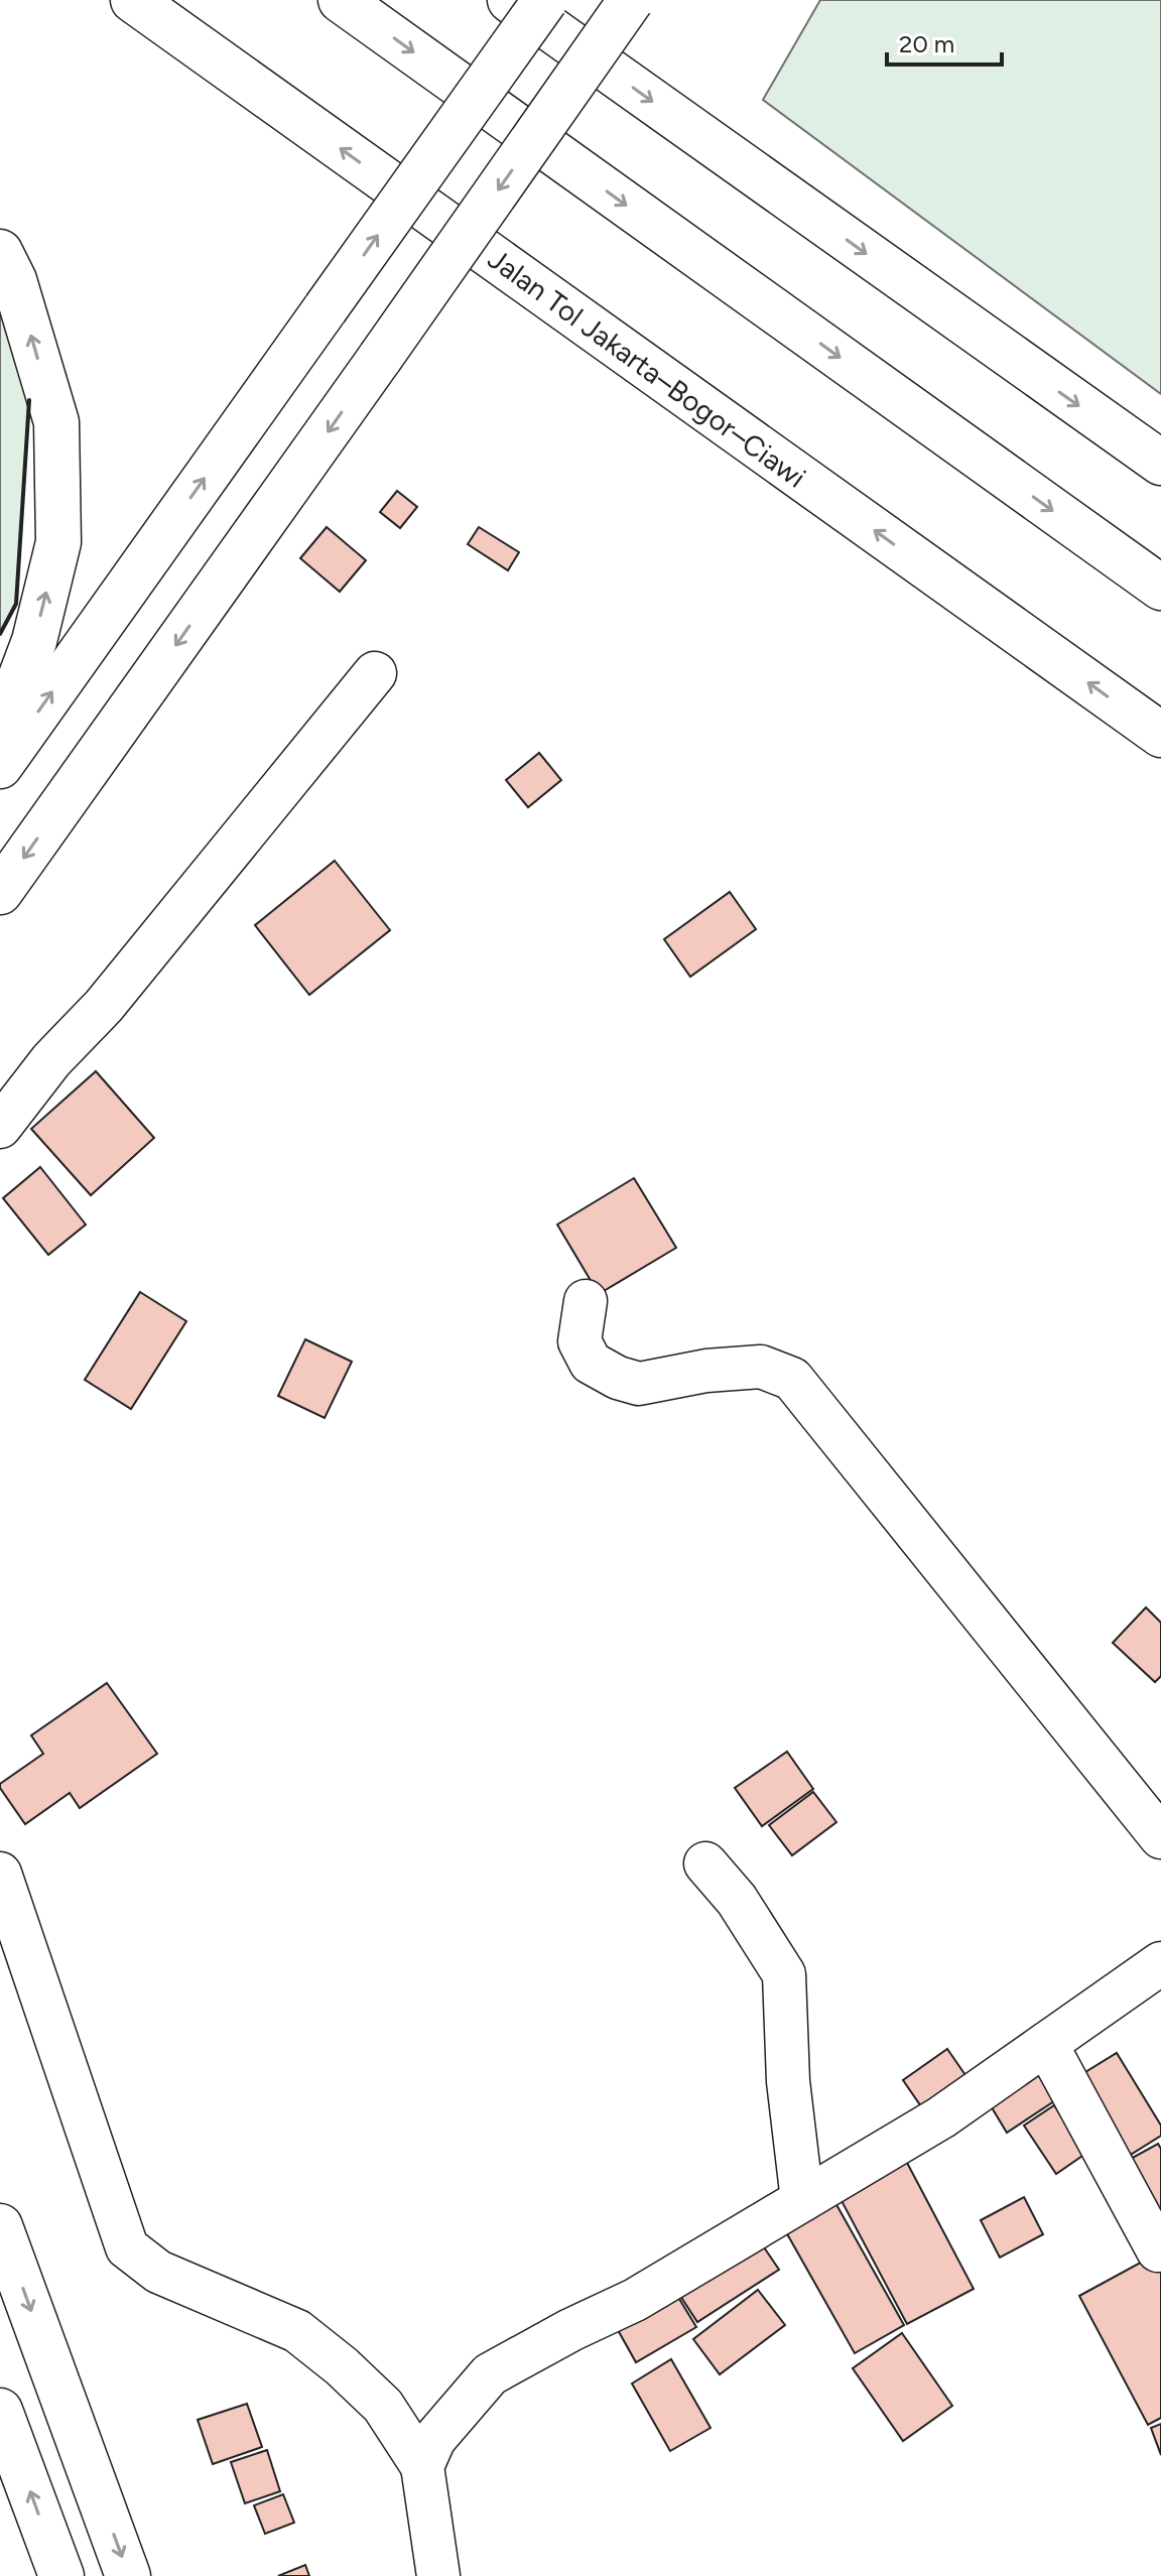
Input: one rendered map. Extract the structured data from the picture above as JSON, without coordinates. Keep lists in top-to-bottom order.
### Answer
{
  "streets": {
    "highway": ["Jalan Tol Jakarta–Bogor–Ciawi"]
  },
  "scale_bar": "20 m"
}
